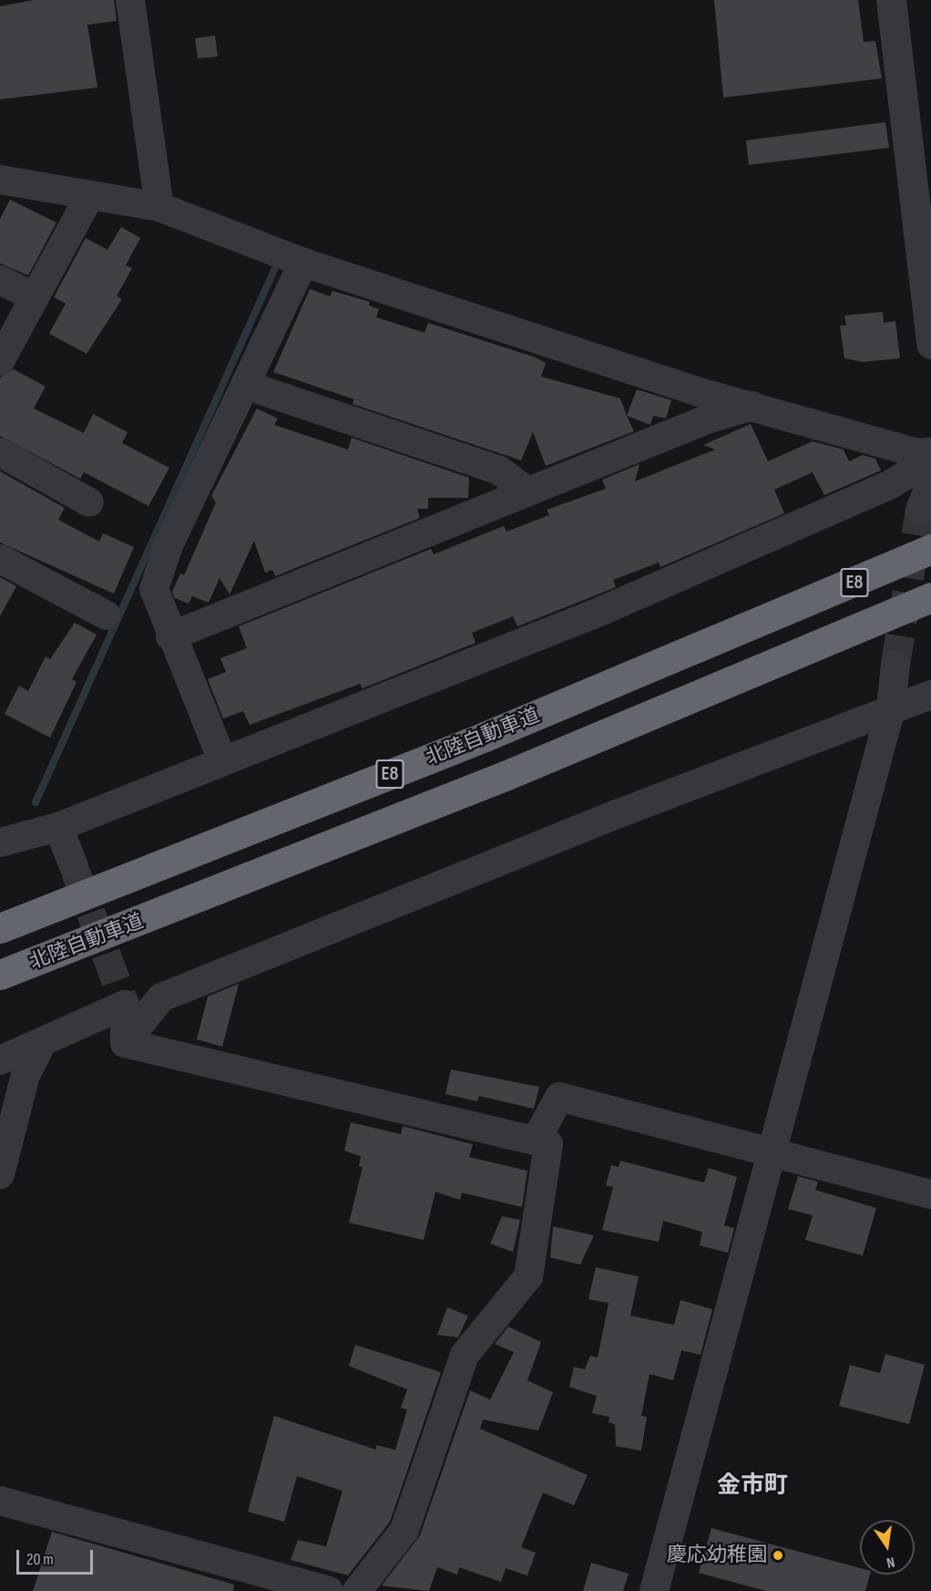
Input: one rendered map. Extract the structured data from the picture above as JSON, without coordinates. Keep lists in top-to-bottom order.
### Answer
{
  "streets": {
    "highway": ["E8", "北陸自動車道"]
  },
  "districts": ["金市町"],
  "places": ["慶応幼稚園"],
  "scale_bar": "20 m",
  "north": "bottom"
}
